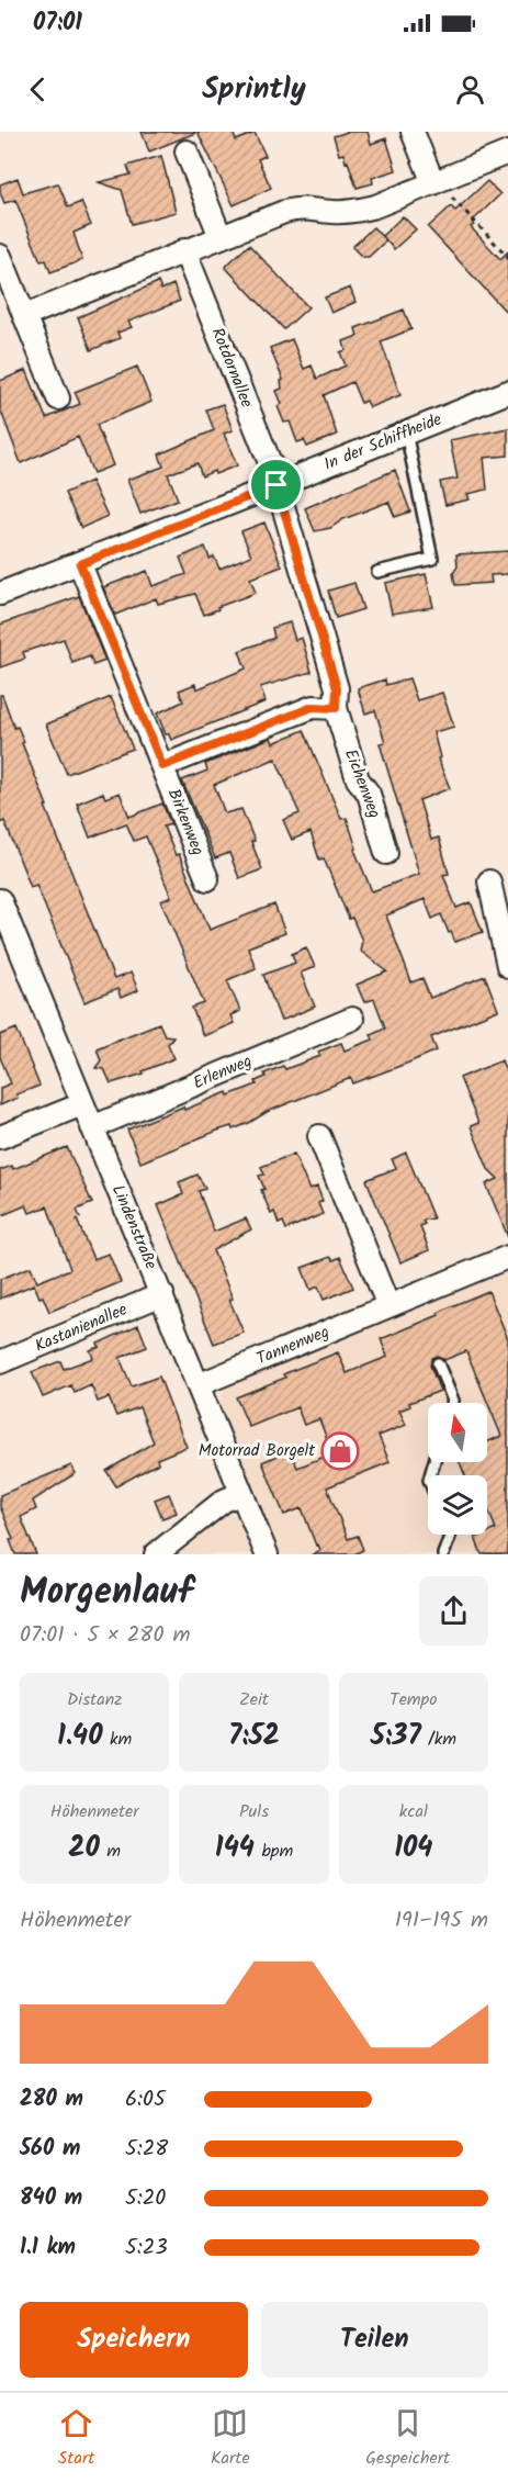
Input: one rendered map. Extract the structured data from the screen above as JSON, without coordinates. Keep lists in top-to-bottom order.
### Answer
{
  "streets": {
    "street": [
      "Rotdornallee",
      "In der Schiffheide",
      "Eichenweg",
      "Birkenweg",
      "Erlenweg",
      "Lindenstraße",
      "Kastanienallee",
      "Tannenweg"
    ]
  },
  "crossings": [
    ["Rotdornallee", "In der Schiffheide"],
    ["Rotdornallee", "Eichenweg"],
    ["In der Schiffheide", "Eichenweg"],
    ["In der Schiffheide", "Birkenweg"],
    ["Erlenweg", "Lindenstraße"],
    ["Lindenstraße", "Kastanienallee"],
    ["Lindenstraße", "Tannenweg"]
  ],
  "places": {
    "shop": ["Motorrad Borgelt"]
  },
  "north": "top",
  "page": {
    "status": "07:01",
    "header": "Sprintly",
    "heading": ["Morgenlauf", "07:01 · 5 × 280 m"],
    "stats": [
      ["Distanz", "1.40 km"],
      ["Zeit", "7:52"],
      ["Tempo", "5:37 /km"],
      ["Höhenmeter", "20 m"],
      ["Puls", "144 bpm"],
      ["kcal", "104"]
    ],
    "chart": ["Höhenmeter", "191–195 m"],
    "list": [
      {
        "name": "280 m",
        "note": "6:05"
      },
      {
        "name": "560 m",
        "note": "5:28"
      },
      {
        "name": "840 m",
        "note": "5:20"
      },
      {
        "name": "1.1 km",
        "note": "5:23"
      }
    ],
    "buttons": ["Speichern", "Teilen"],
    "tabs": ["Start", "Karte", "Gespeichert"]
  }
}
